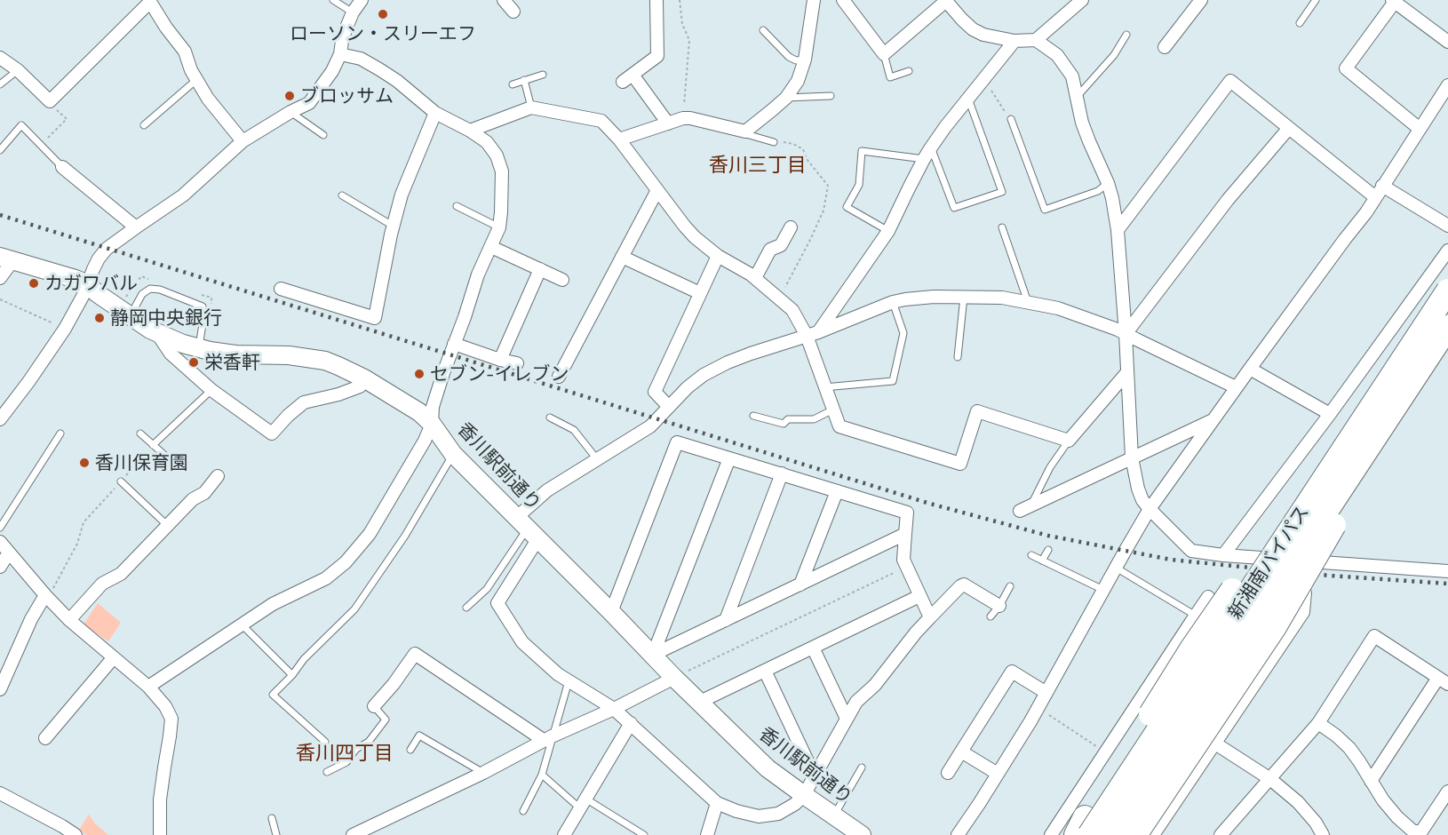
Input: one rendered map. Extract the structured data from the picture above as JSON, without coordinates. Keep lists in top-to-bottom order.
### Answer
{
  "streets": {
    "highway": ["新湘南バイパス"],
    "street": ["香川駅前通り"]
  },
  "districts": ["香川三丁目", "香川四丁目"],
  "places": [
    "ローソン・スリーエフ",
    "ブロッサム",
    "カガワバル",
    "静岡中央銀行",
    "栄香軒",
    "セブン-イレブン",
    "香川保育園"
  ]
}
